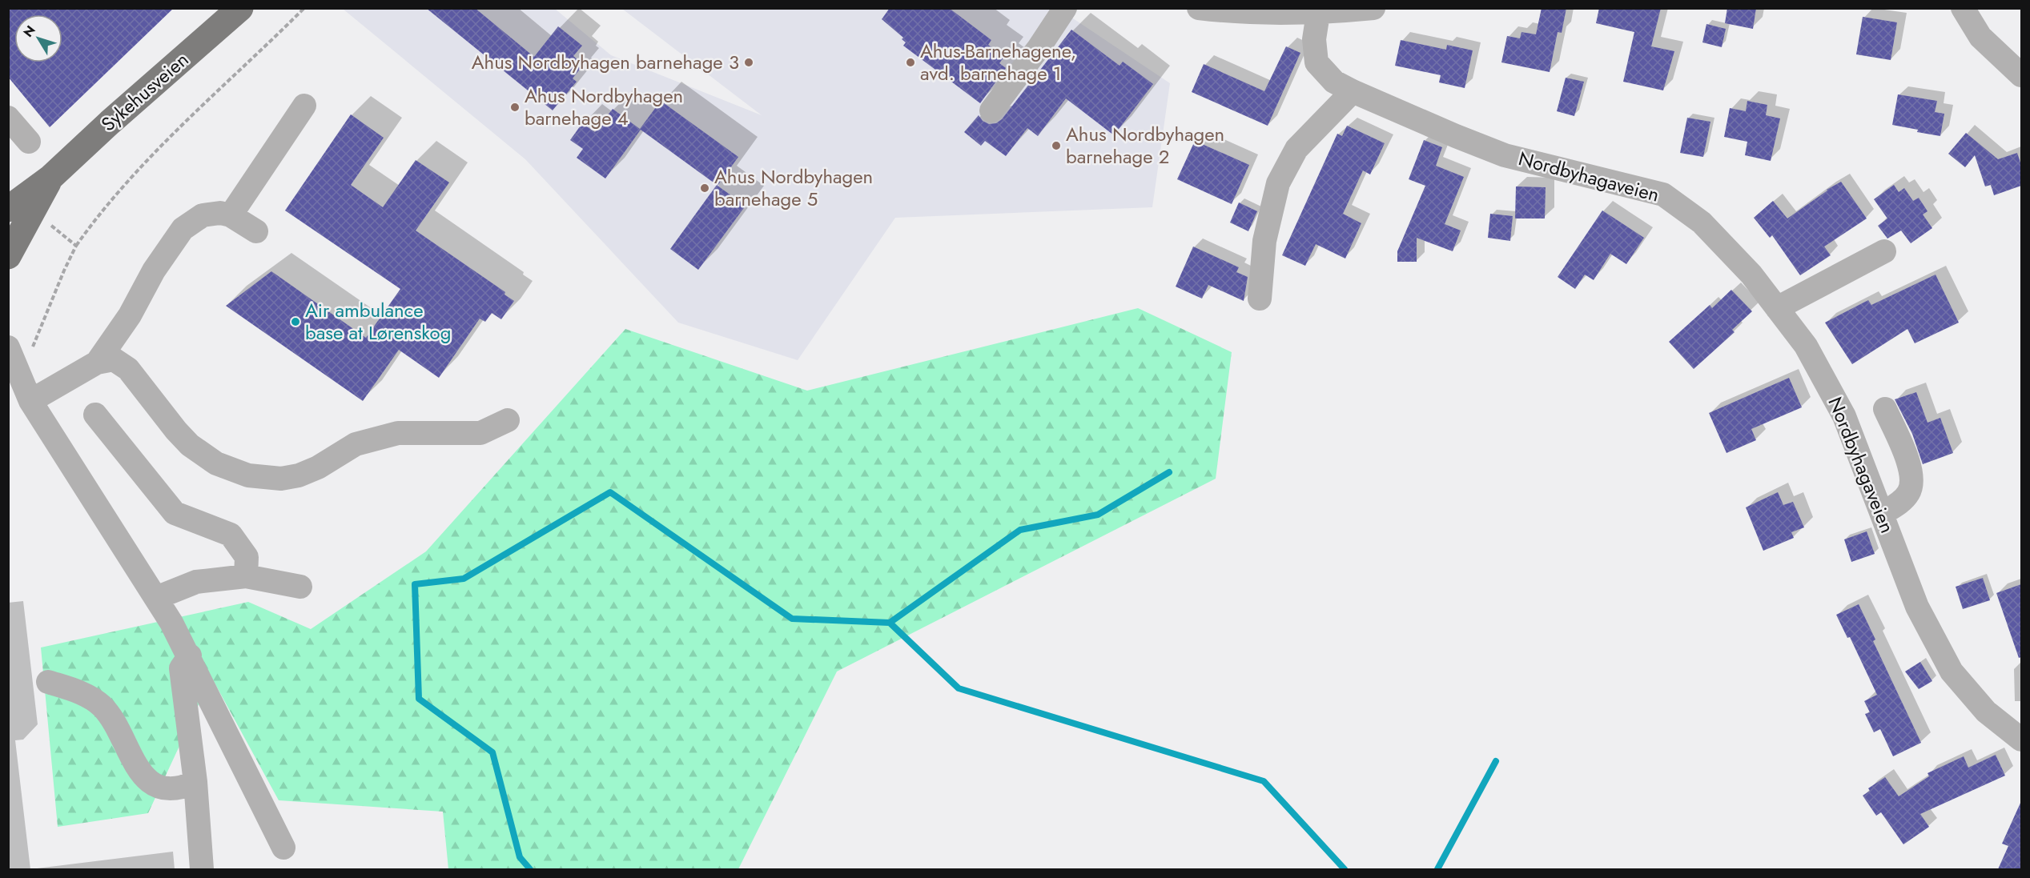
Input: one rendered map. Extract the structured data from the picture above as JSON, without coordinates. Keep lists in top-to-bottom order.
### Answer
{
  "streets": {
    "main road": ["Sykehusveien"],
    "street": ["Nordbyhagaveien"]
  },
  "places": [
    "Ahus Nordbyhagen barnehage 3",
    "Ahus-Barnehagene, avd. barnehage 1",
    "Ahus Nordbyhagen barnehage 4",
    "Ahus Nordbyhagen barnehage 2",
    "Ahus Nordbyhagen barnehage 5",
    "Air ambulance base at Lørenskog"
  ],
  "north": "top left"
}
